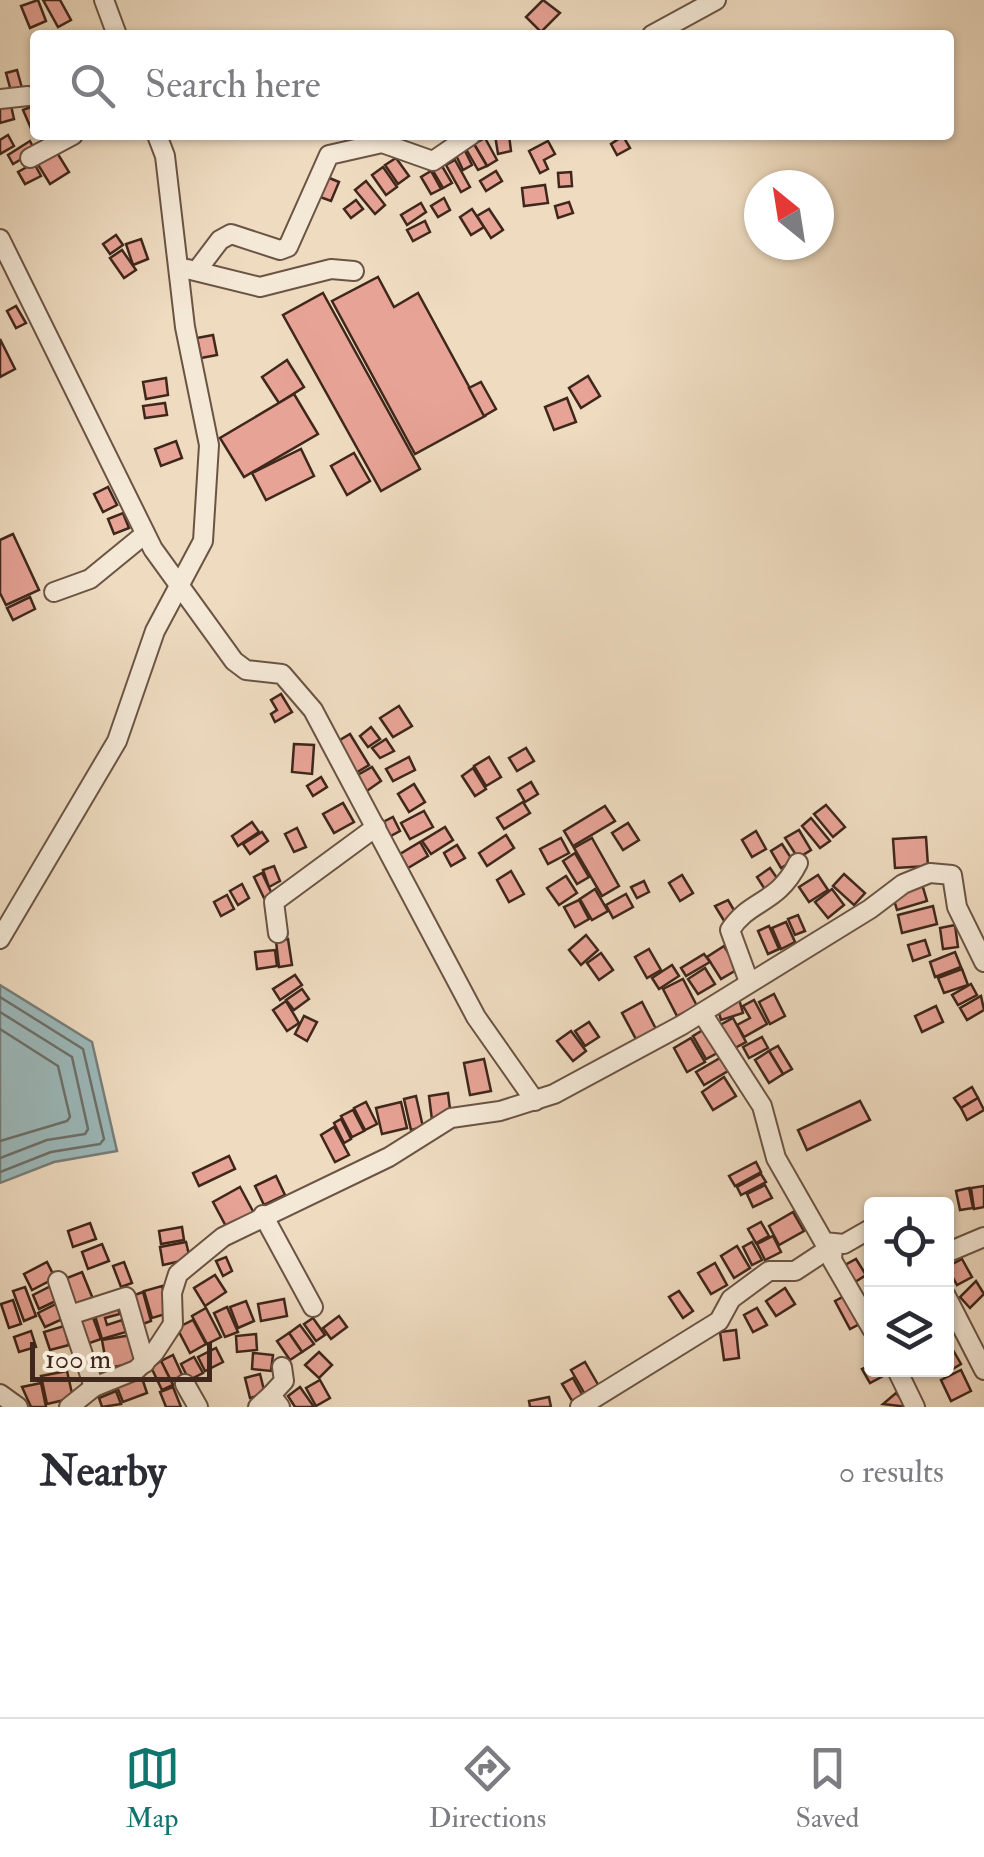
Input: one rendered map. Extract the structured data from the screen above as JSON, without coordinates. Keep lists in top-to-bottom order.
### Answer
{
  "scale_bar": "100 m",
  "north": "top left",
  "page": {
    "search": "Search here",
    "scale": "100 m",
    "heading": ["Nearby", "0 results"],
    "nav": ["Map", "Directions", "Saved"]
  }
}
